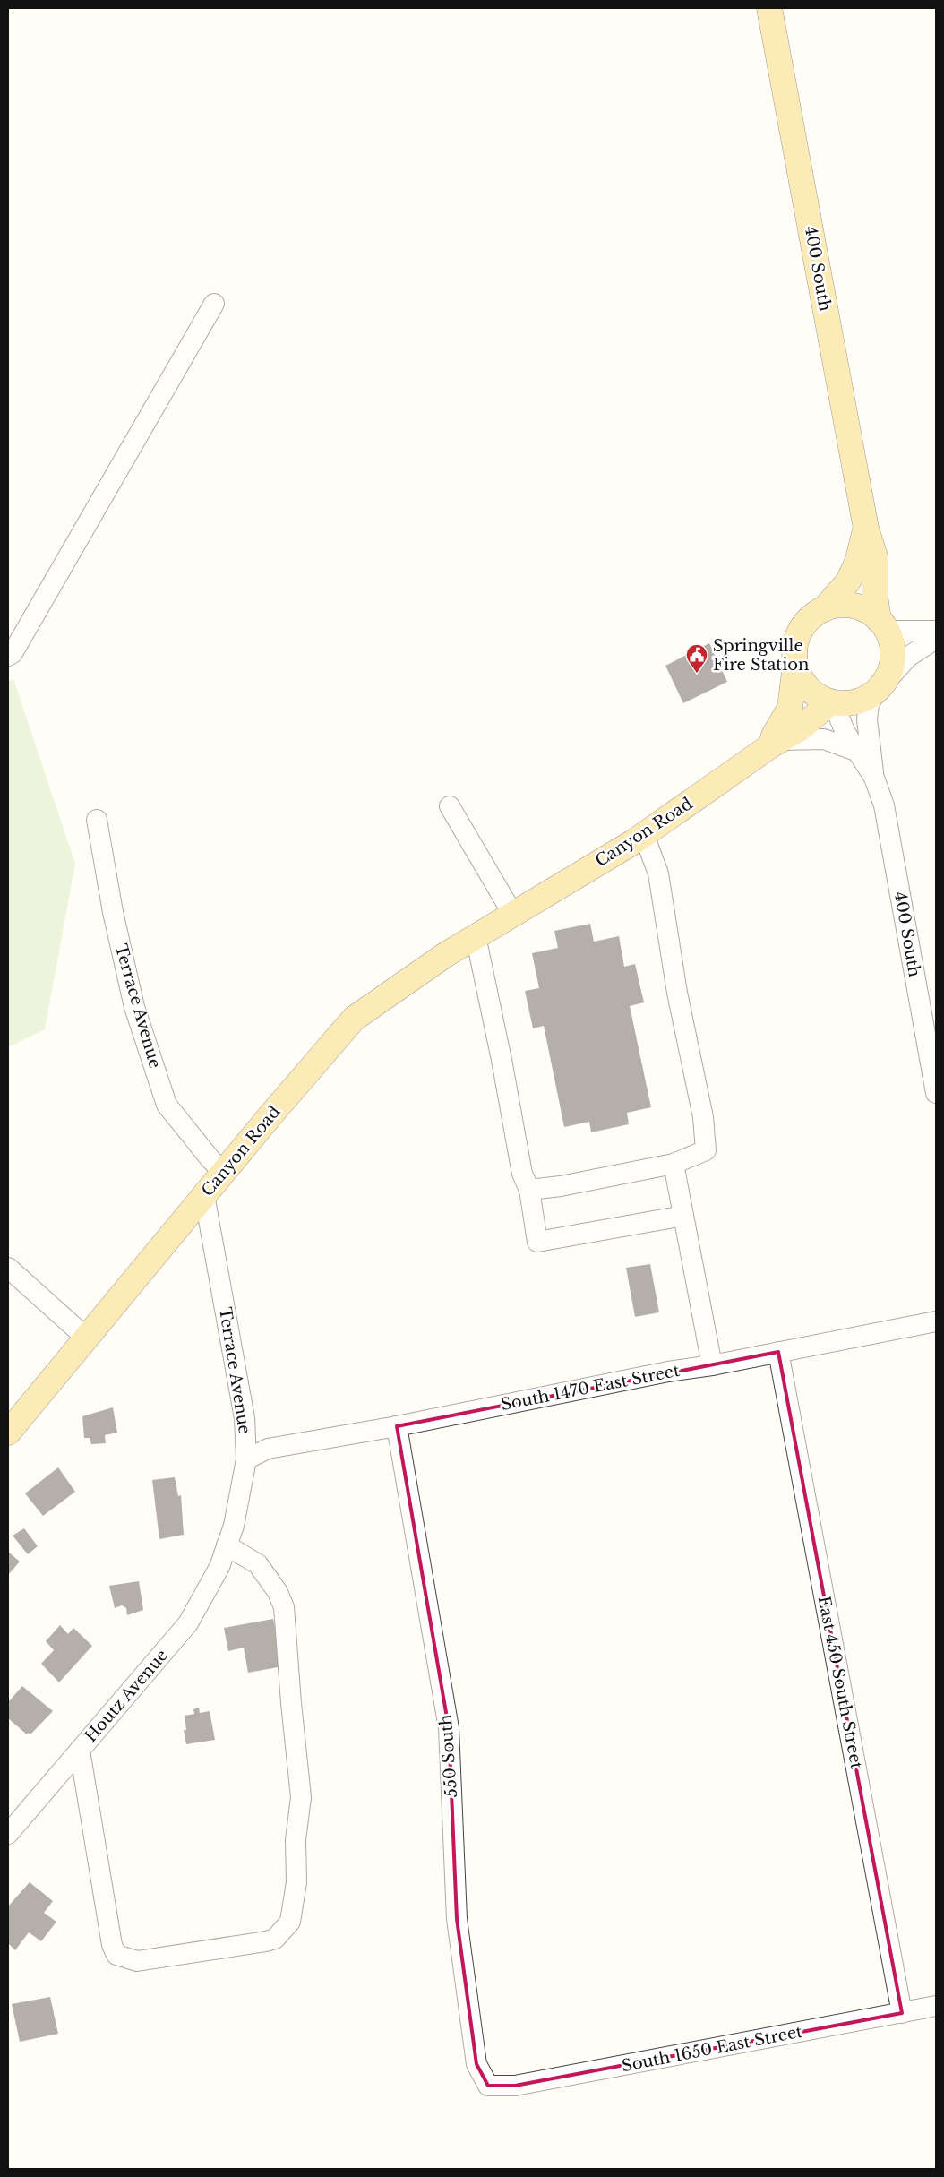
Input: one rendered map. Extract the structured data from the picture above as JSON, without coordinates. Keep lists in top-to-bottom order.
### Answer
{
  "streets": {
    "main road": ["400 South", "Canyon Road"],
    "street": [
      "Terrace Avenue",
      "South 1470 East Street",
      "East 450 South Street",
      "Houtz Avenue",
      "550 South",
      "South 1650 East Street"
    ]
  },
  "crossings": [
    ["400 South", "Canyon Road"],
    ["Canyon Road", "Terrace Avenue"],
    ["Terrace Avenue", "South 1470 East Street"],
    ["Terrace Avenue", "Houtz Avenue"],
    ["South 1470 East Street", "East 450 South Street"],
    ["South 1470 East Street", "550 South"],
    ["East 450 South Street", "South 1650 East Street"],
    ["550 South", "South 1650 East Street"]
  ],
  "places": {
    "public building": ["Springville Fire Station"]
  }
}
